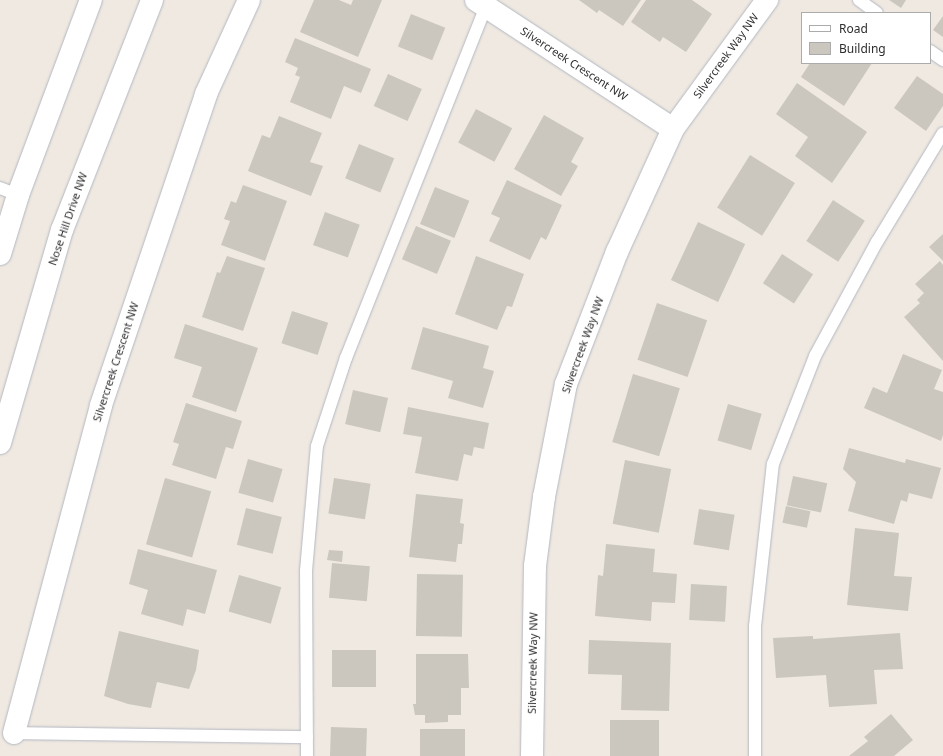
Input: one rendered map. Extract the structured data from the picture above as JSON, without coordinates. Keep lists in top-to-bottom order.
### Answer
{
  "streets": {
    "street": ["Silvercreek Way NW", "Silvercreek Crescent NW", "Nose Hill Drive NW"]
  },
  "crossings": [
    ["Silvercreek Way NW", "Silvercreek Crescent NW"]
  ],
  "legend": ["Road", "Building"]
}
